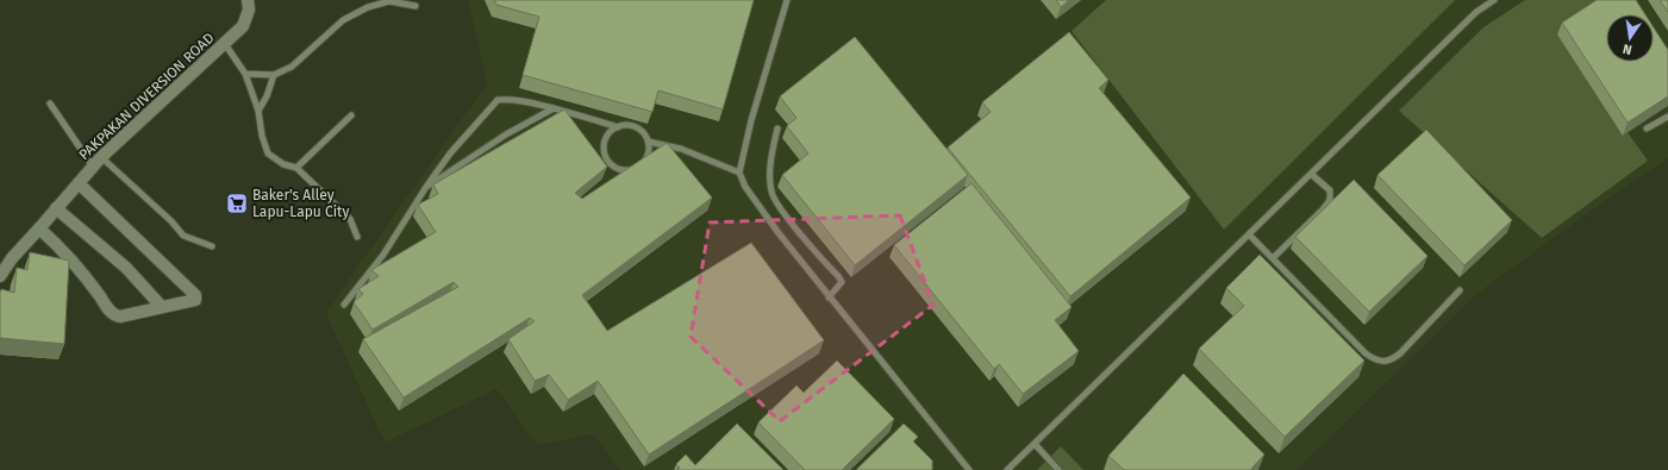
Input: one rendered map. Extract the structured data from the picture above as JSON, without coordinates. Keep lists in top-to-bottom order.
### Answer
{
  "streets": {
    "street": ["PAKPAKAN DIVERSION ROAD"]
  },
  "places": {
    "supermarket": ["Baker's Alley Lapu-Lapu City"]
  },
  "north": "bottom"
}
